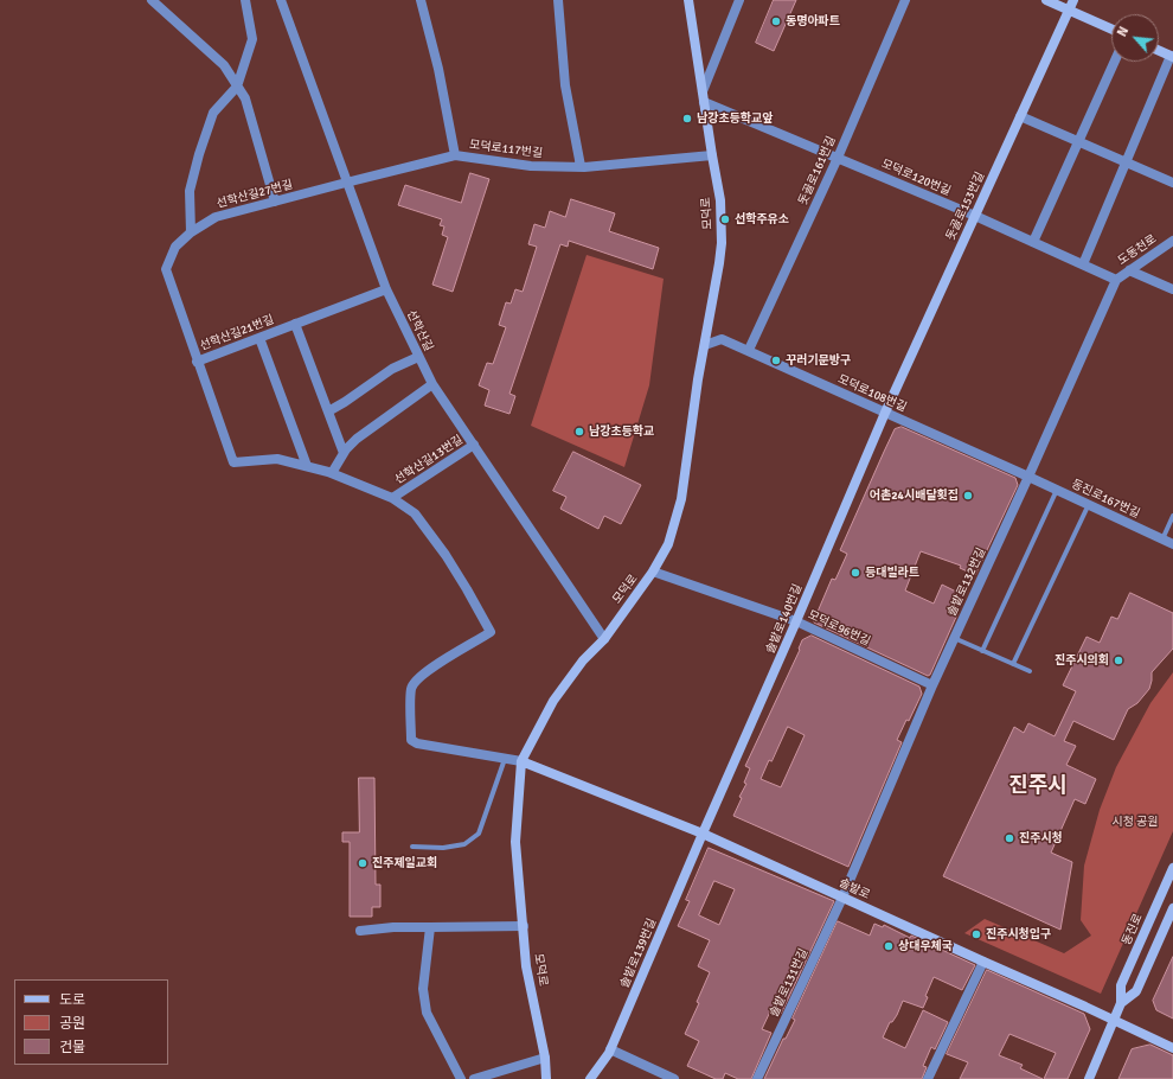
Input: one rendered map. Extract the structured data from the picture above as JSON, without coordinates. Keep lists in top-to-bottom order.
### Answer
{
  "streets": {
    "street": [
      "모덕로117번길",
      "돗골로161번길",
      "모덕로120번길",
      "선학산길27번길",
      "돗골로153번길",
      "모덕로",
      "도동천로",
      "선학산길",
      "선학산길21번길",
      "모덕로108번길",
      "선학산길13번길",
      "동진로167번길",
      "솔밭로132번길",
      "솔밭로140번길",
      "모덕로96번길",
      "솔밭로",
      "동진로",
      "솔밭로139번길",
      "솔밭로131번길"
    ]
  },
  "crossings": [
    ["모덕로117번길", "선학산길27번길"],
    ["모덕로117번길", "모덕로"],
    ["모덕로117번길", "선학산길"],
    ["돗골로161번길", "모덕로120번길"],
    ["돗골로161번길", "모덕로108번길"],
    ["모덕로120번길", "돗골로153번길"],
    ["모덕로120번길", "모덕로"],
    ["모덕로120번길", "도동천로"],
    ["모덕로120번길", "솔밭로132번길"],
    ["선학산길27번길", "선학산길"],
    ["선학산길27번길", "선학산길21번길"],
    ["돗골로153번길", "모덕로108번길"],
    ["돗골로153번길", "솔밭로140번길"],
    ["모덕로", "선학산길"],
    ["모덕로", "모덕로108번길"],
    ["모덕로", "모덕로96번길"],
    ["모덕로", "솔밭로"],
    ["도동천로", "솔밭로132번길"],
    ["선학산길", "선학산길21번길"],
    ["선학산길", "선학산길13번길"],
    ["선학산길21번길", "선학산길13번길"],
    ["모덕로108번길", "동진로167번길"],
    ["모덕로108번길", "솔밭로132번길"],
    ["모덕로108번길", "솔밭로140번길"],
    ["동진로167번길", "솔밭로132번길"],
    ["솔밭로132번길", "모덕로96번길"],
    ["솔밭로132번길", "솔밭로"],
    ["솔밭로132번길", "솔밭로131번길"],
    ["솔밭로140번길", "모덕로96번길"],
    ["솔밭로140번길", "솔밭로"],
    ["솔밭로140번길", "솔밭로139번길"],
    ["솔밭로", "동진로"],
    ["솔밭로", "솔밭로139번길"],
    ["솔밭로", "솔밭로131번길"]
  ],
  "districts": ["진주시"],
  "parks": ["시청 공원"],
  "places": [
    "동명아파트",
    "남강초등학교앞",
    "선학주유소",
    "꾸러기문방구",
    "남강초등학교",
    "어촌24시배달횟집",
    "등대빌라트",
    "진주시의회",
    "진주시청",
    "진주제일교회",
    "진주시청입구",
    "상대우체국"
  ],
  "legend": ["도로", "공원", "건물"],
  "north": "top left"
}
